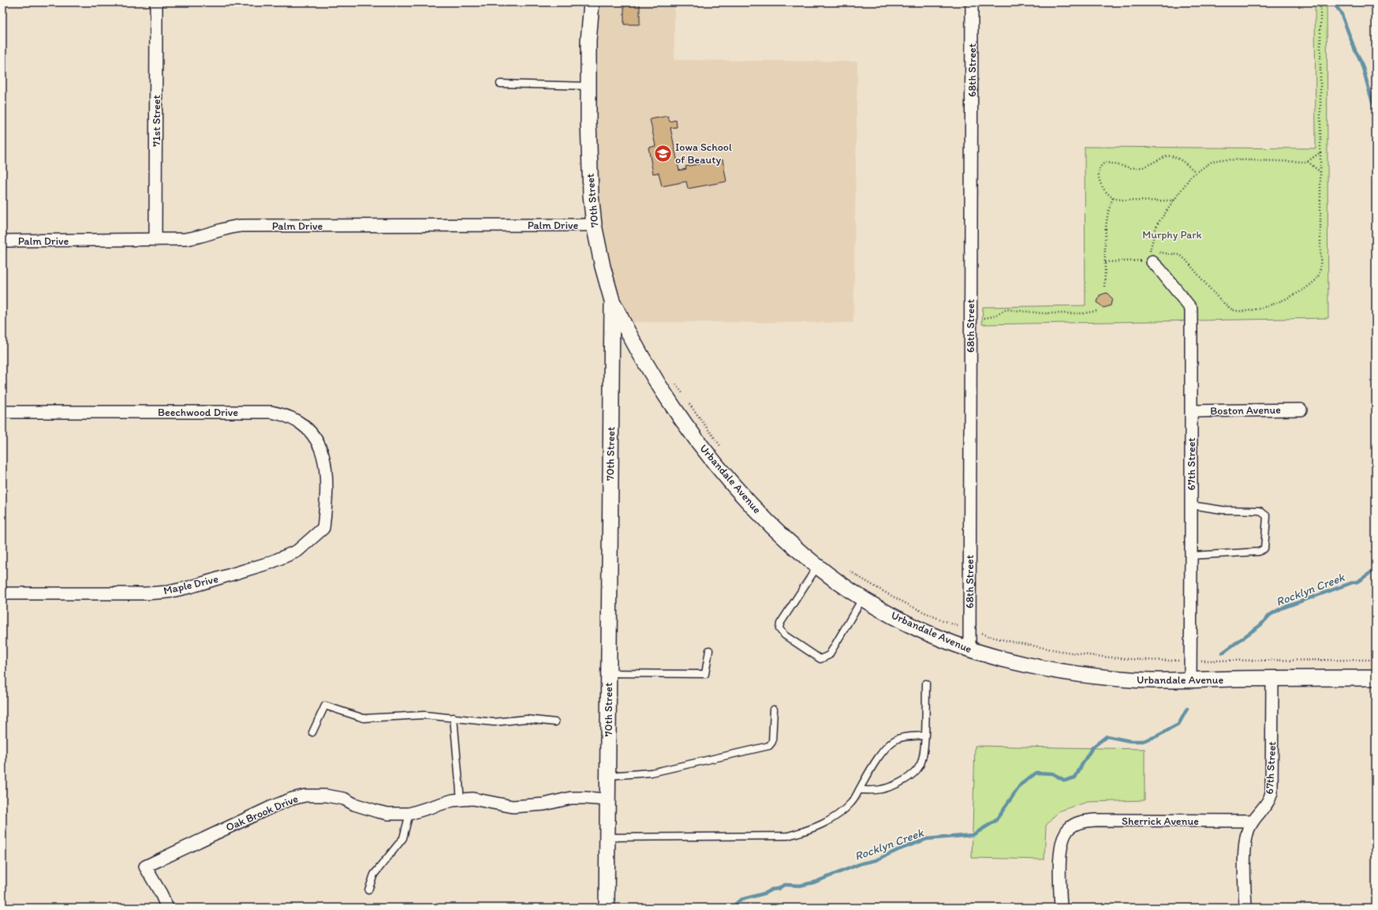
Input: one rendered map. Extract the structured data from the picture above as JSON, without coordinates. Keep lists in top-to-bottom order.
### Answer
{
  "streets": {
    "street": [
      "68th Street",
      "71st Street",
      "70th Street",
      "Palm Drive",
      "Boston Avenue",
      "Beechwood Drive",
      "67th Street",
      "Urbandale Avenue",
      "Maple Drive",
      "Oak Brook Drive",
      "Sherrick Avenue"
    ]
  },
  "crossings": [
    ["68th Street", "Urbandale Avenue"],
    ["71st Street", "Palm Drive"],
    ["70th Street", "Palm Drive"],
    ["70th Street", "Urbandale Avenue"],
    ["70th Street", "Oak Brook Drive"],
    ["Boston Avenue", "67th Street"],
    ["Beechwood Drive", "Maple Drive"],
    ["67th Street", "Urbandale Avenue"],
    ["67th Street", "Sherrick Avenue"]
  ],
  "water": ["Rocklyn Creek"],
  "parks": ["Murphy Park"],
  "places": {
    "school or university": ["Iowa School of Beauty"]
  }
}
